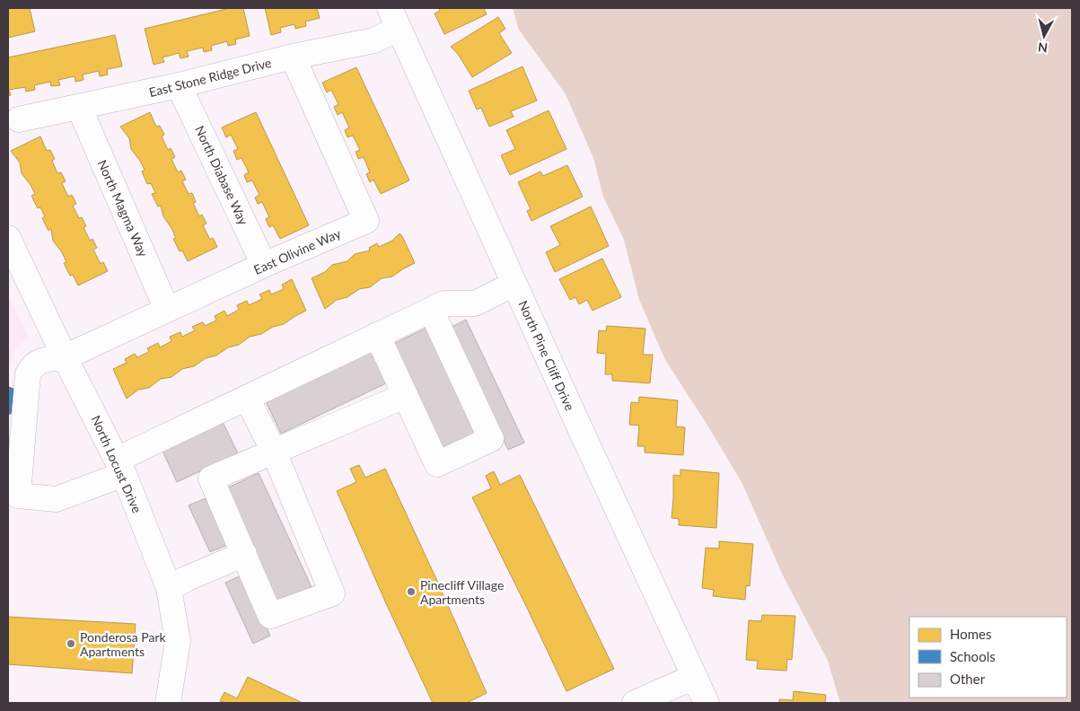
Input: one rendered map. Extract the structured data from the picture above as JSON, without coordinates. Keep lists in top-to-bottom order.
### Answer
{
  "streets": {
    "street": [
      "East Stone Ridge Drive",
      "North Diabase Way",
      "North Magma Way",
      "East Olivine Way",
      "North Pine Cliff Drive",
      "North Locust Drive"
    ]
  },
  "crossings": [
    ["East Stone Ridge Drive", "North Diabase Way"],
    ["East Stone Ridge Drive", "North Magma Way"],
    ["East Stone Ridge Drive", "East Olivine Way"],
    ["East Stone Ridge Drive", "North Pine Cliff Drive"],
    ["North Diabase Way", "East Olivine Way"],
    ["North Magma Way", "East Olivine Way"],
    ["East Olivine Way", "North Locust Drive"]
  ],
  "places": ["Pinecliff Village Apartments", "Ponderosa Park Apartments"],
  "legend": ["Homes", "Schools", "Other"],
  "north": "bottom"
}
